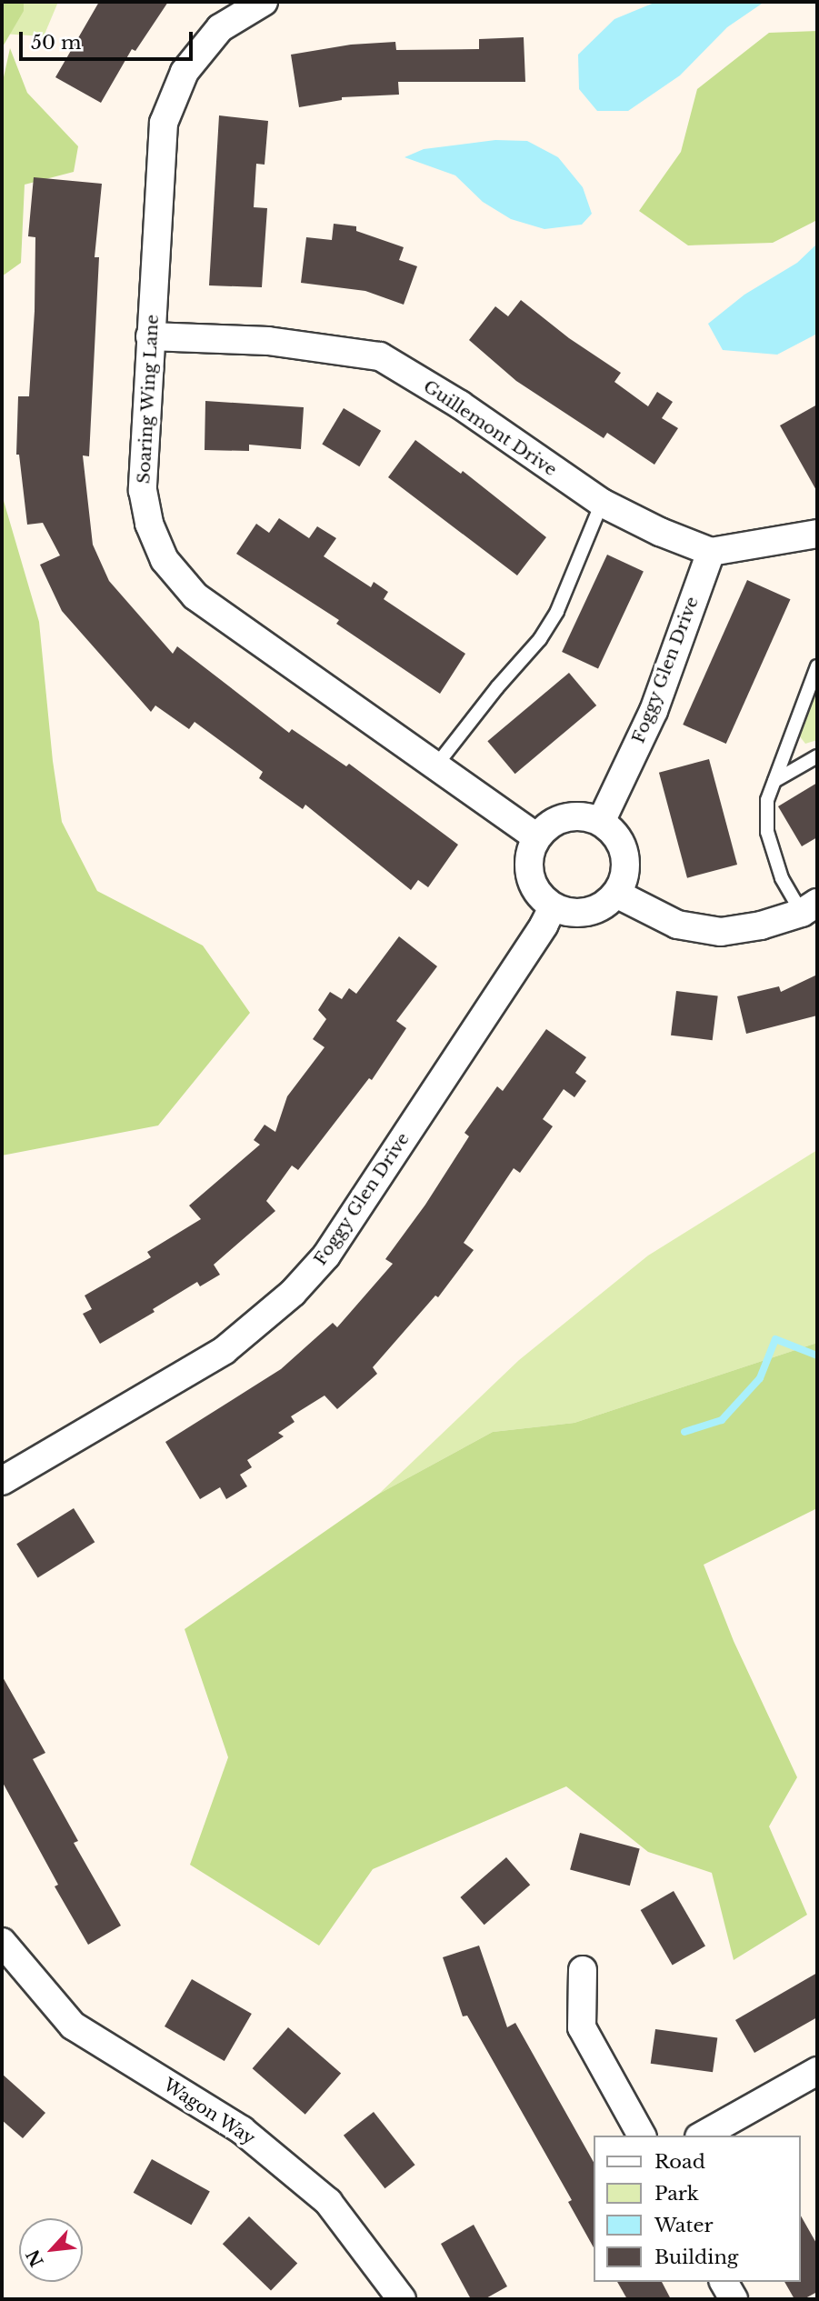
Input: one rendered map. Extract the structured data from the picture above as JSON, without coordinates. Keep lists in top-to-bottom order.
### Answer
{
  "streets": {
    "street": [
      "Soaring Wing Lane",
      "Guillemont Drive",
      "Foggy Glen Drive",
      "Wagon Way"
    ]
  },
  "crossings": [
    ["Soaring Wing Lane", "Guillemont Drive"],
    ["Soaring Wing Lane", "Foggy Glen Drive"],
    ["Guillemont Drive", "Foggy Glen Drive"]
  ],
  "legend": [
    "Road",
    "Park",
    "Water",
    "Building"
  ],
  "scale_bar": "50 m",
  "north": "bottom left"
}
